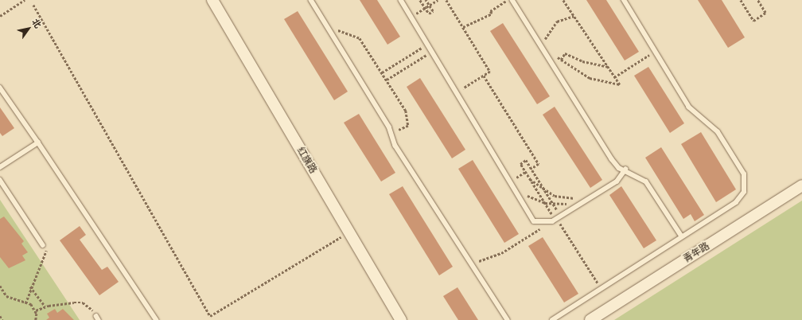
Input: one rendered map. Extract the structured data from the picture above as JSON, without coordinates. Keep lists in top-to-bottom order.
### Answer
{
  "streets": {
    "street": ["红旗路", "青年路"]
  },
  "north": "top right"
}
